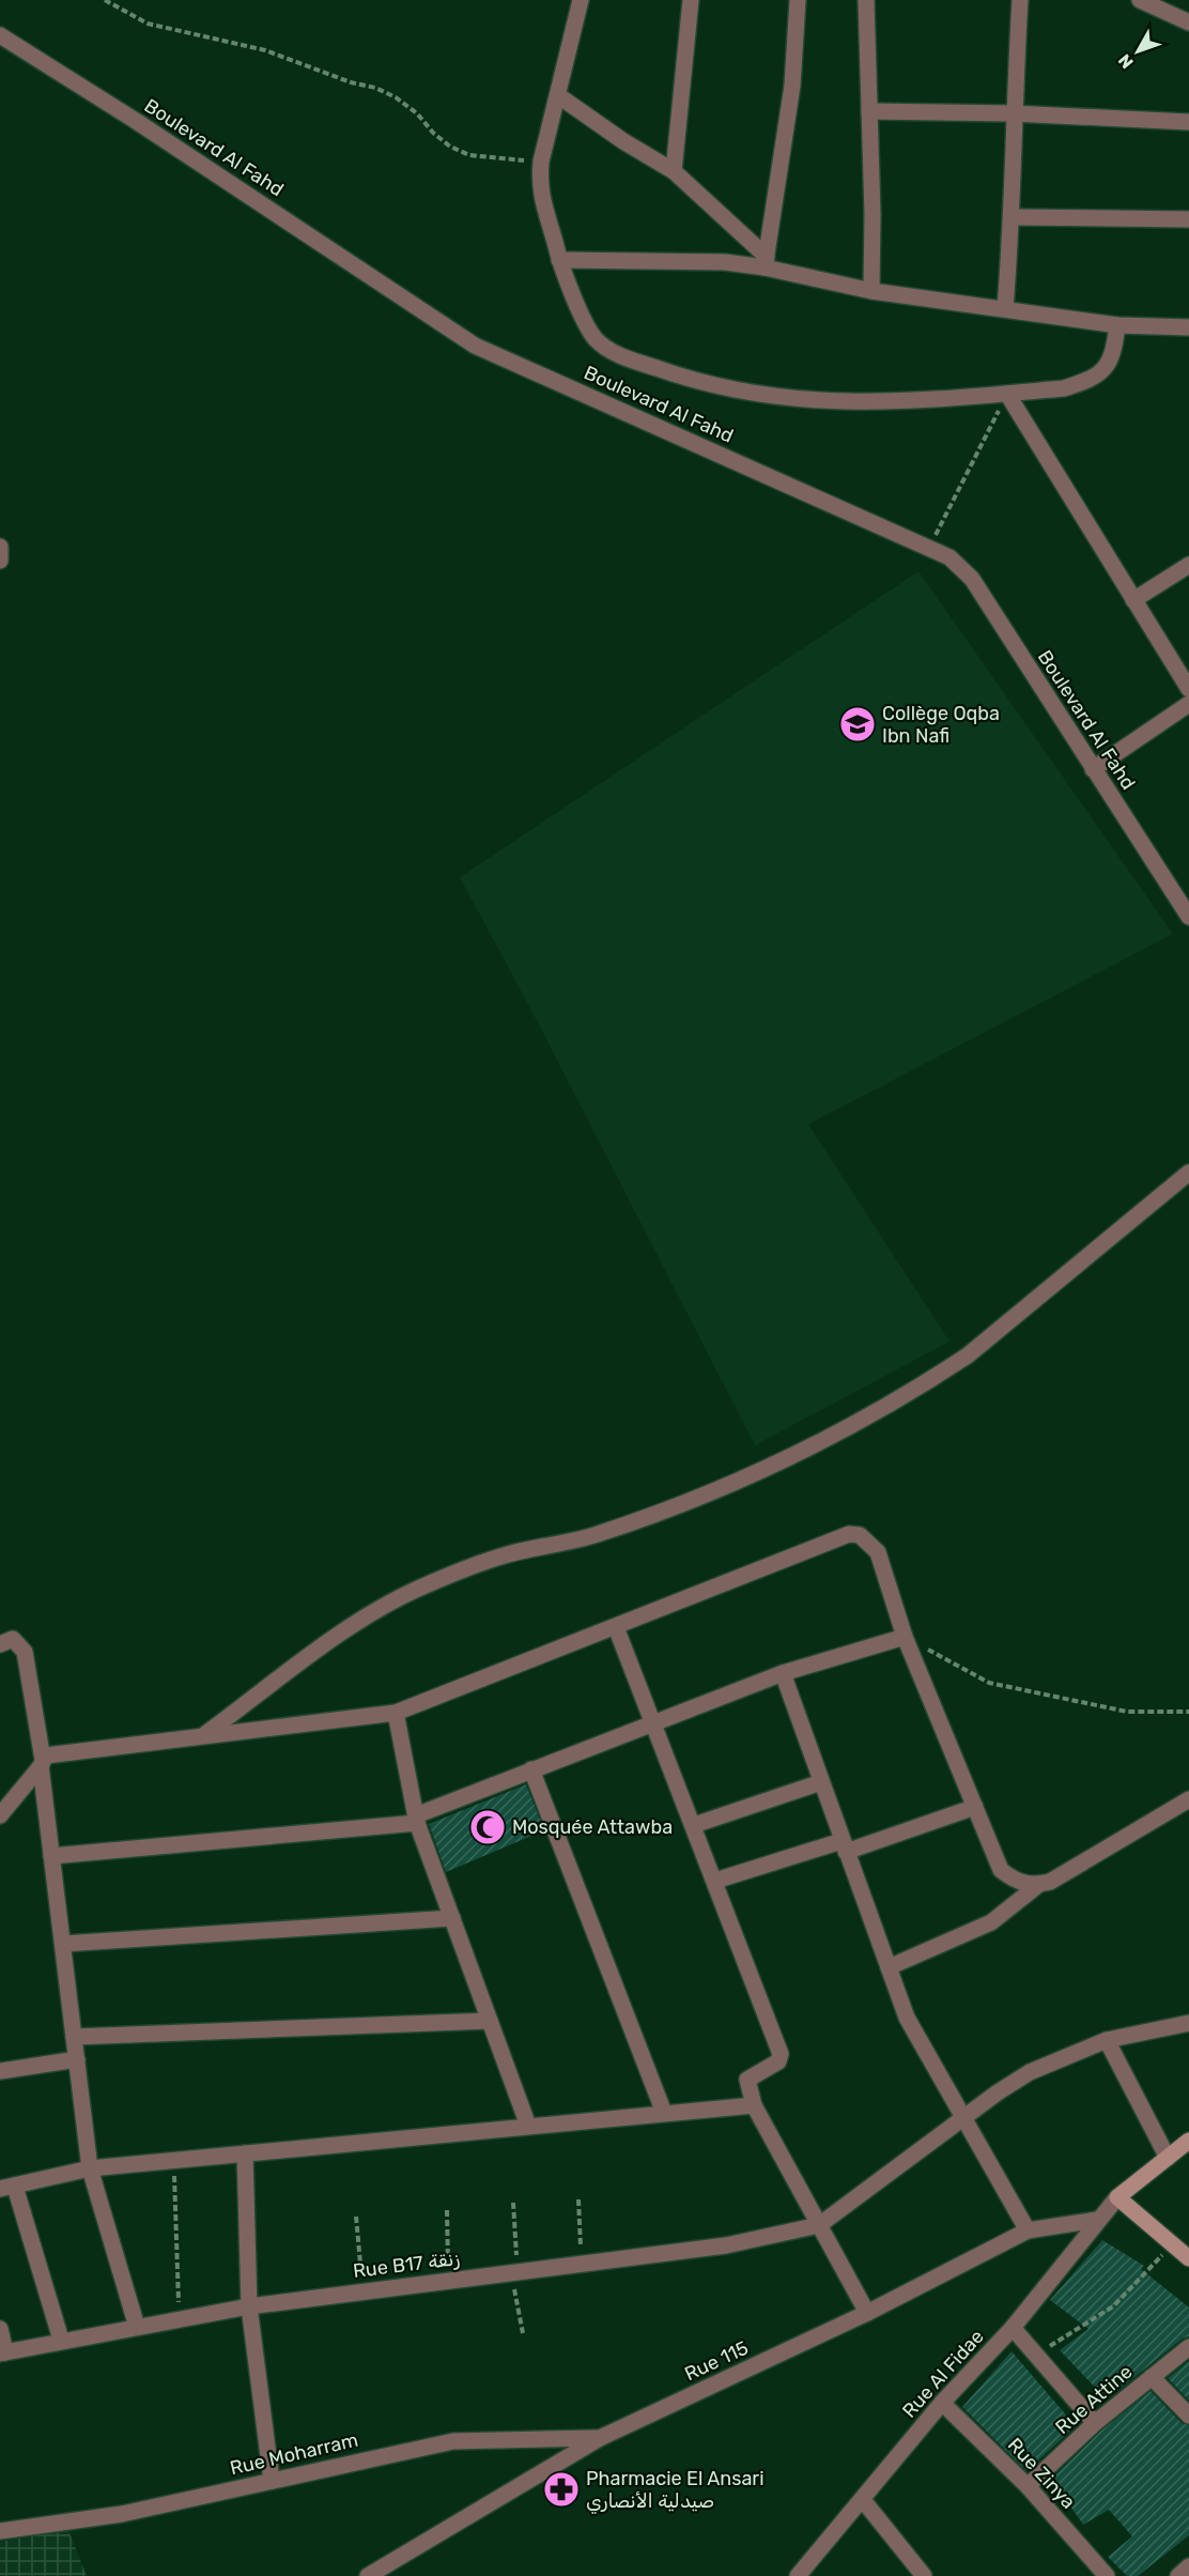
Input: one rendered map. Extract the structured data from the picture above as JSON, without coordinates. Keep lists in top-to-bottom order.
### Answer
{
  "streets": {
    "street": [
      "Boulevard Al Fahd",
      "Rue B17 زنقة",
      "Rue 115",
      "Rue Al Fidae",
      "Rue Attine",
      "Rue Moharram",
      "Rue Zinya"
    ]
  },
  "crossings": [
    ["Rue 115", "Rue Al Fidae"],
    ["Rue 115", "Rue Moharram"],
    ["Rue Al Fidae", "Rue Zinya"],
    ["Rue Attine", "Rue Zinya"]
  ],
  "places": {
    "school or university": ["Collège Oqba Ibn Nafi"],
    "mosque": ["Mosquée Attawba"],
    "pharmacy": ["Pharmacie El Ansari صيدلية الأنصاري"]
  },
  "north": "bottom left"
}
